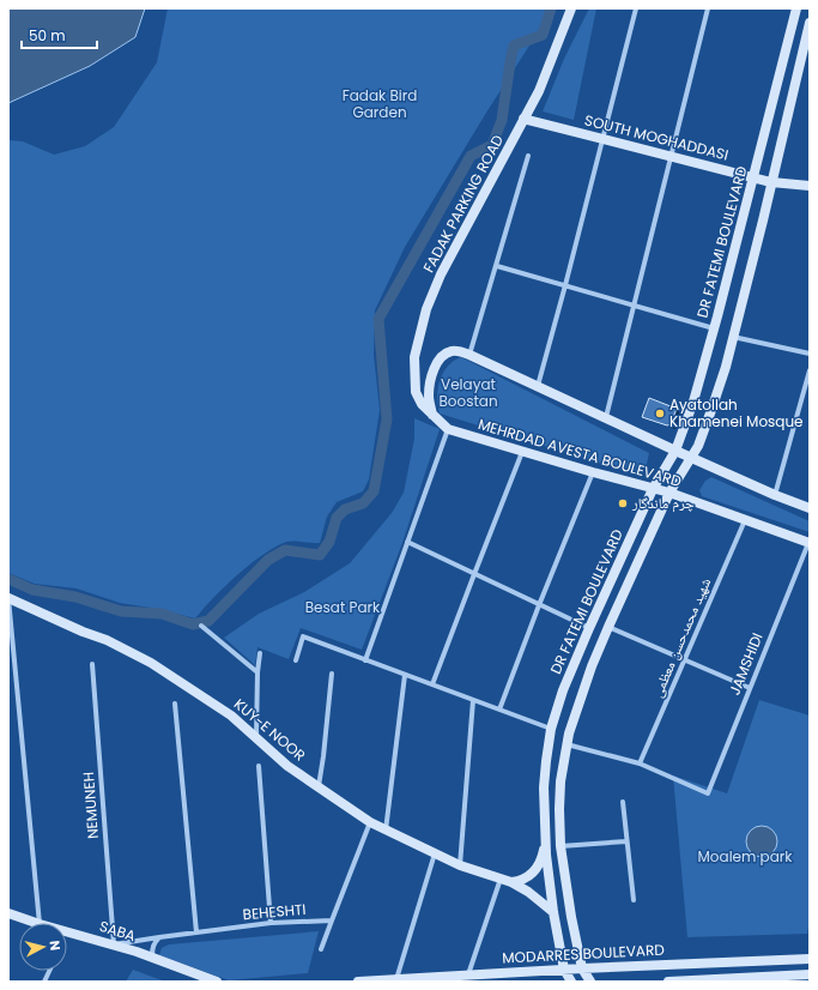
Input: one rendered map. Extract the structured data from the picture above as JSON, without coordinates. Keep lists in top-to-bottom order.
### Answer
{
  "streets": {
    "main road": [
      "SOUTH MOGHADDASI",
      "FADAK PARKING ROAD",
      "DR FATEMI BOULEVARD",
      "MEHRDAD AVESTA BOULEVARD",
      "KUY-E NOOR",
      "SABA",
      "MODARRES BOULEVARD"
    ],
    "street": [
      "شهید محمدحسن معظمی",
      "JAMSHIDI",
      "NEMUNEH",
      "BEHESHTI"
    ]
  },
  "crossings": [
    ["SOUTH MOGHADDASI", "FADAK PARKING ROAD"],
    ["SOUTH MOGHADDASI", "DR FATEMI BOULEVARD"],
    ["FADAK PARKING ROAD", "MEHRDAD AVESTA BOULEVARD"],
    ["DR FATEMI BOULEVARD", "MEHRDAD AVESTA BOULEVARD"],
    ["DR FATEMI BOULEVARD", "KUY-E NOOR"],
    ["DR FATEMI BOULEVARD", "MODARRES BOULEVARD"],
    ["MEHRDAD AVESTA BOULEVARD", "شهید محمدحسن معظمی"],
    ["MEHRDAD AVESTA BOULEVARD", "JAMSHIDI"],
    ["شهید محمدحسن معظمی", "JAMSHIDI"],
    ["NEMUNEH", "BEHESHTI"],
    ["NEMUNEH", "SABA"],
    ["BEHESHTI", "SABA"]
  ],
  "parks": [
    "Fadak Bird Garden",
    "Velayat Boostan",
    "Besat Park",
    "Moalem park"
  ],
  "places": ["Ayatollah Khamenei Mosque", "چرم ماندگار"],
  "scale_bar": "50 m",
  "north": "right"
}
